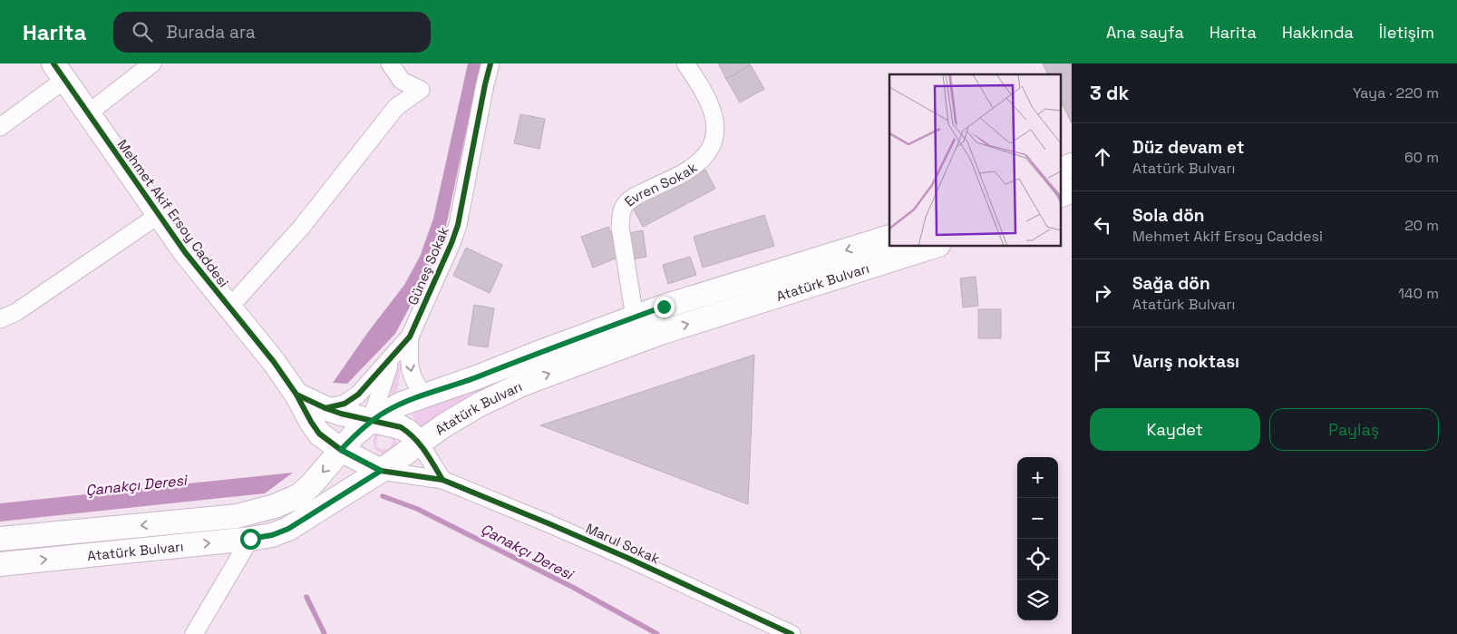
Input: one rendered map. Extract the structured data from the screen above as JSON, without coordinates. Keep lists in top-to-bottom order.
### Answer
{
  "streets": {
    "main road": ["Mehmet Akif Ersoy Caddesi", "Atatürk Bulvarı"],
    "street": ["Evren Sokak", "Güneş Sokak", "Marul Sokak"]
  },
  "crossings": [
    ["Evren Sokak", "Atatürk Bulvarı"],
    ["Mehmet Akif Ersoy Caddesi", "Atatürk Bulvarı"],
    ["Mehmet Akif Ersoy Caddesi", "Marul Sokak"],
    ["Güneş Sokak", "Atatürk Bulvarı"],
    ["Atatürk Bulvarı", "Marul Sokak"]
  ],
  "water": ["Çanakçı Deresi"],
  "page": {
    "header": "Harita",
    "search": "Burada ara",
    "nav": [
      "Ana sayfa",
      "Harita",
      "Hakkında",
      "İletişim"
    ],
    "heading": ["3 dk", "Yaya · 220 m"],
    "list": [
      ["Düz devam et", "Atatürk Bulvarı", "60 m"],
      ["Sola dön", "Mehmet Akif Ersoy Caddesi", "20 m"],
      ["Sağa dön", "Atatürk Bulvarı", "140 m"],
      "Varış noktası"
    ],
    "buttons": ["Kaydet", "Paylaş"],
    "map_buttons": ["+", "−"]
  }
}
